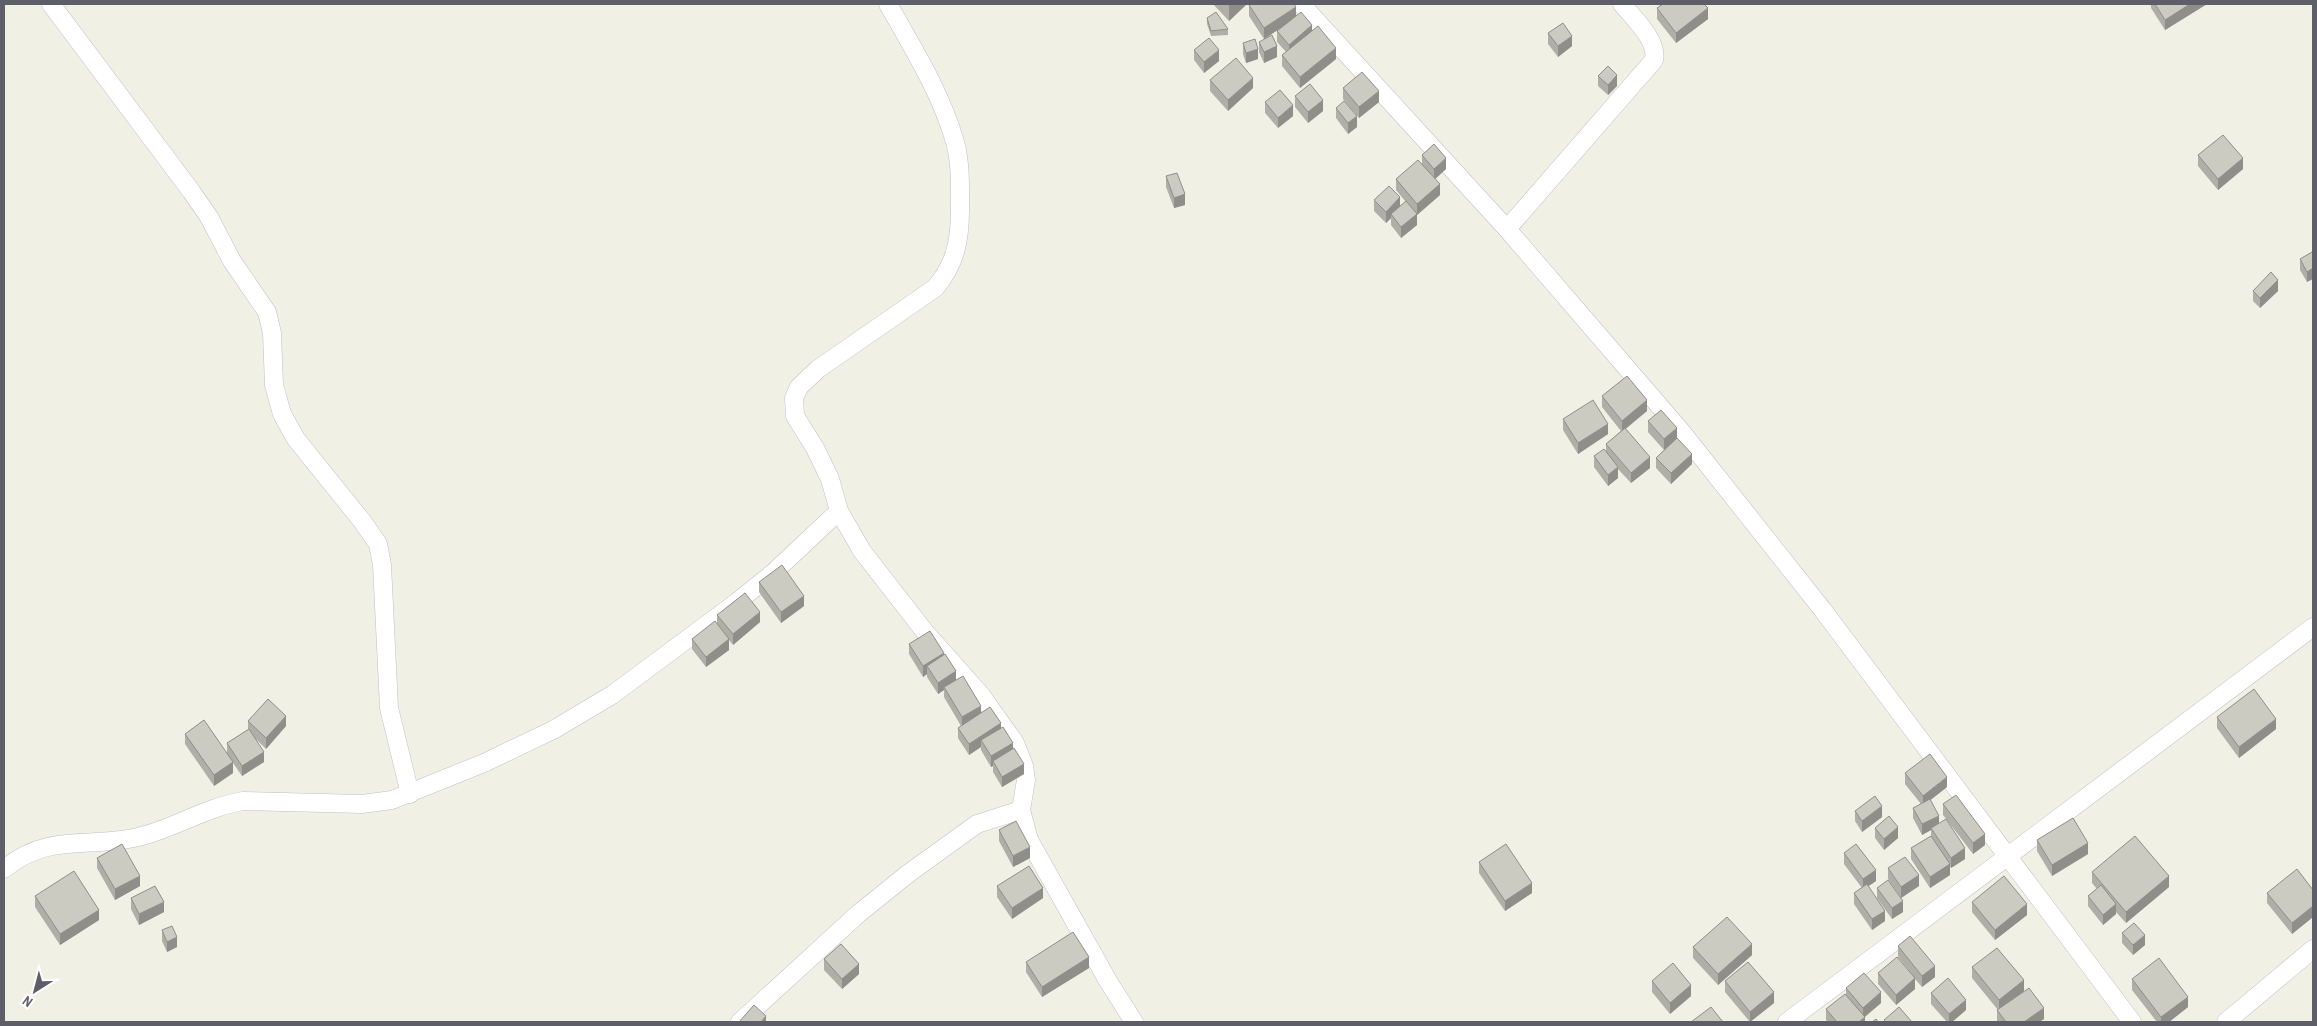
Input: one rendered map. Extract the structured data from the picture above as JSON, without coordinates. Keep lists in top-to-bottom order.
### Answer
{
  "north": "bottom left"
}
